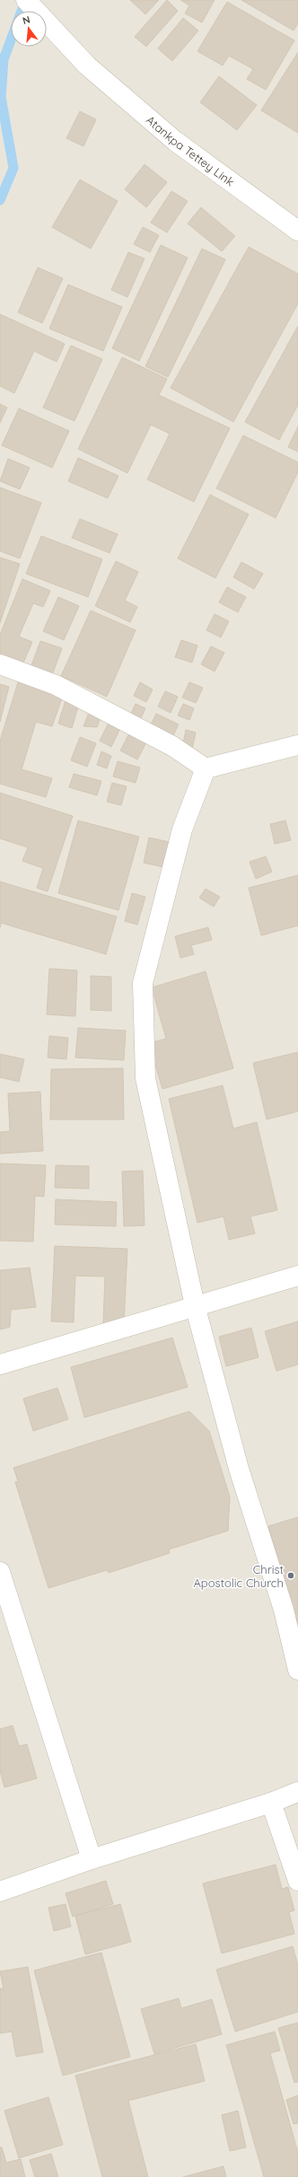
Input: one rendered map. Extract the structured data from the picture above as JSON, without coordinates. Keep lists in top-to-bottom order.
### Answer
{
  "streets": {
    "street": ["Atankpa Tettey Link"]
  },
  "places": ["Christ Apostolic Church"],
  "north": "top"
}
